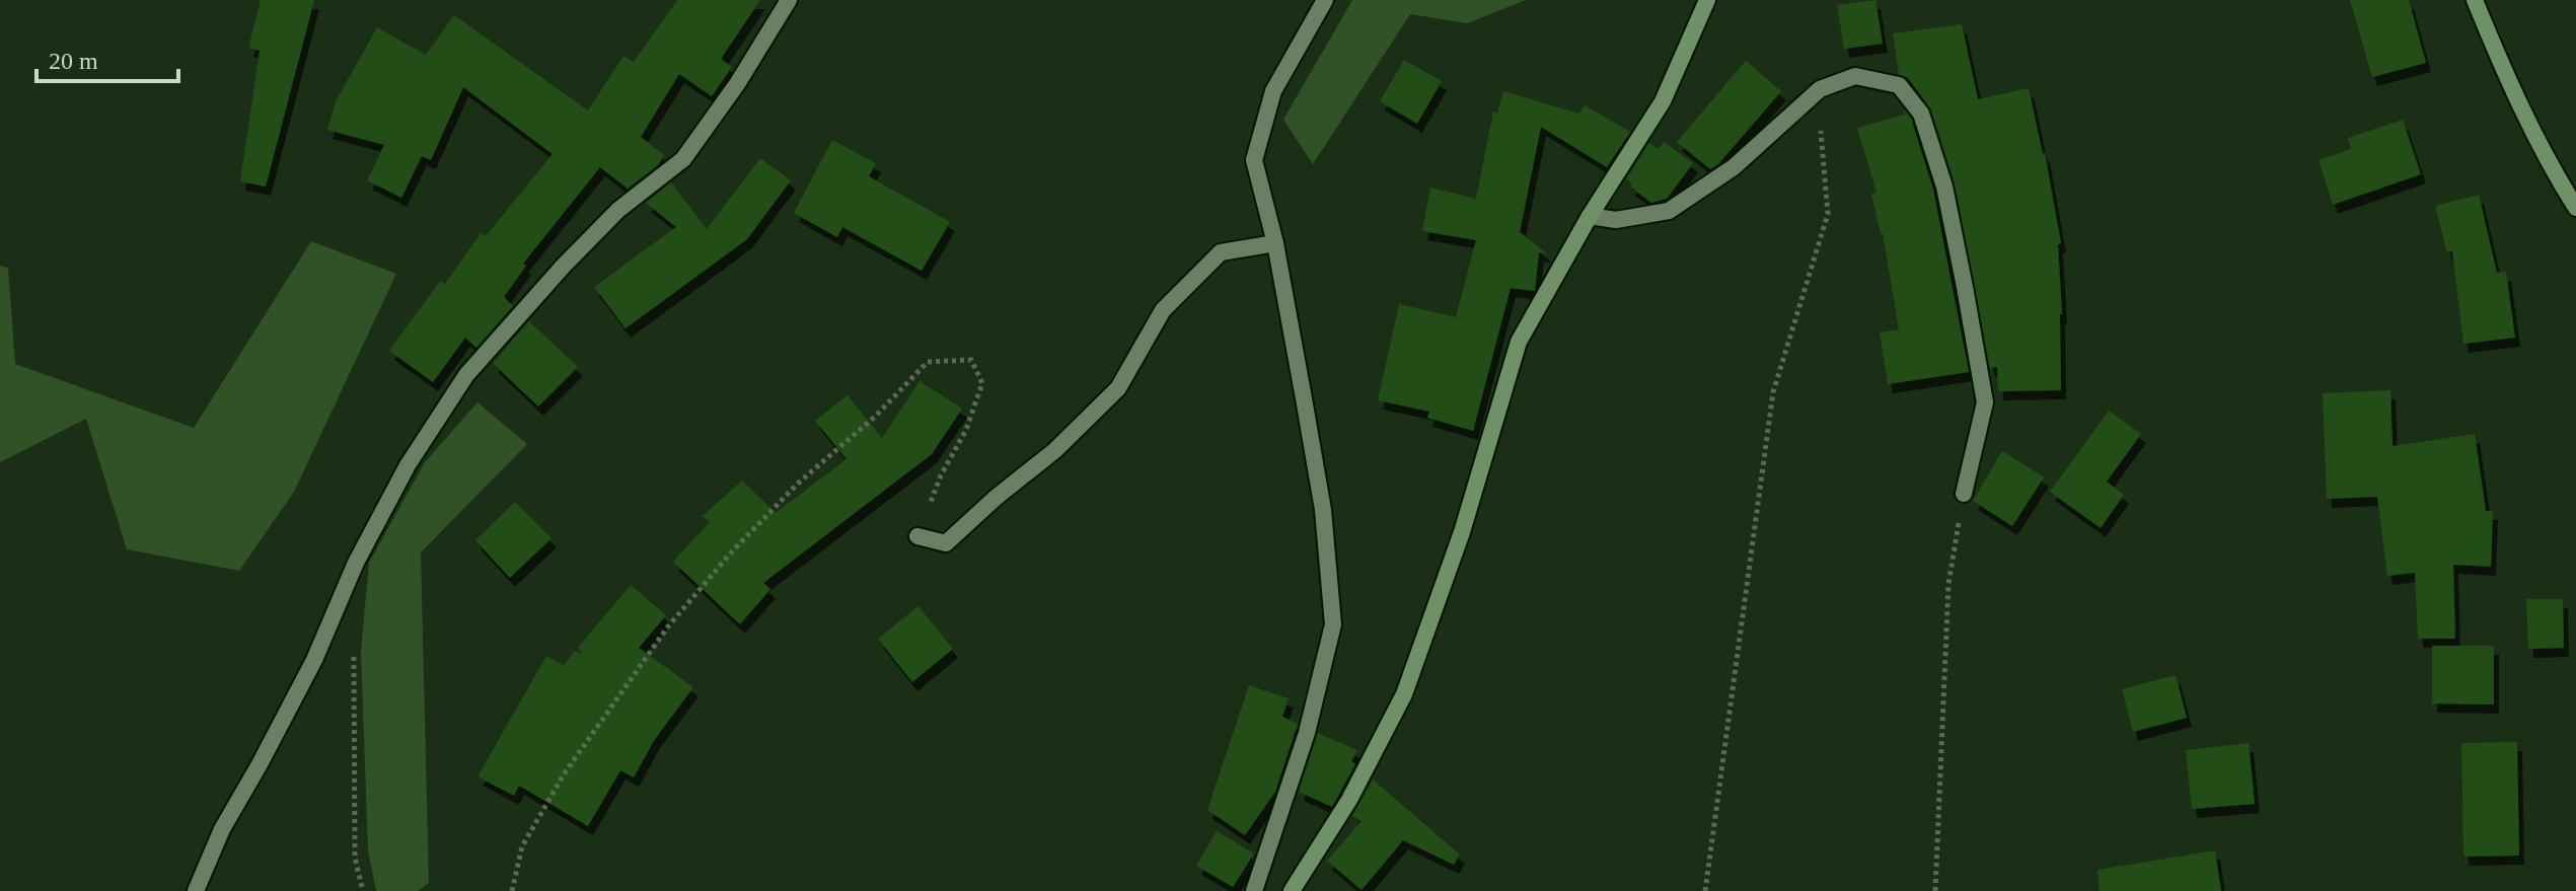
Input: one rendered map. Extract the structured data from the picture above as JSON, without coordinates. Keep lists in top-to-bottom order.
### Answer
{
  "scale_bar": "20 m"
}
